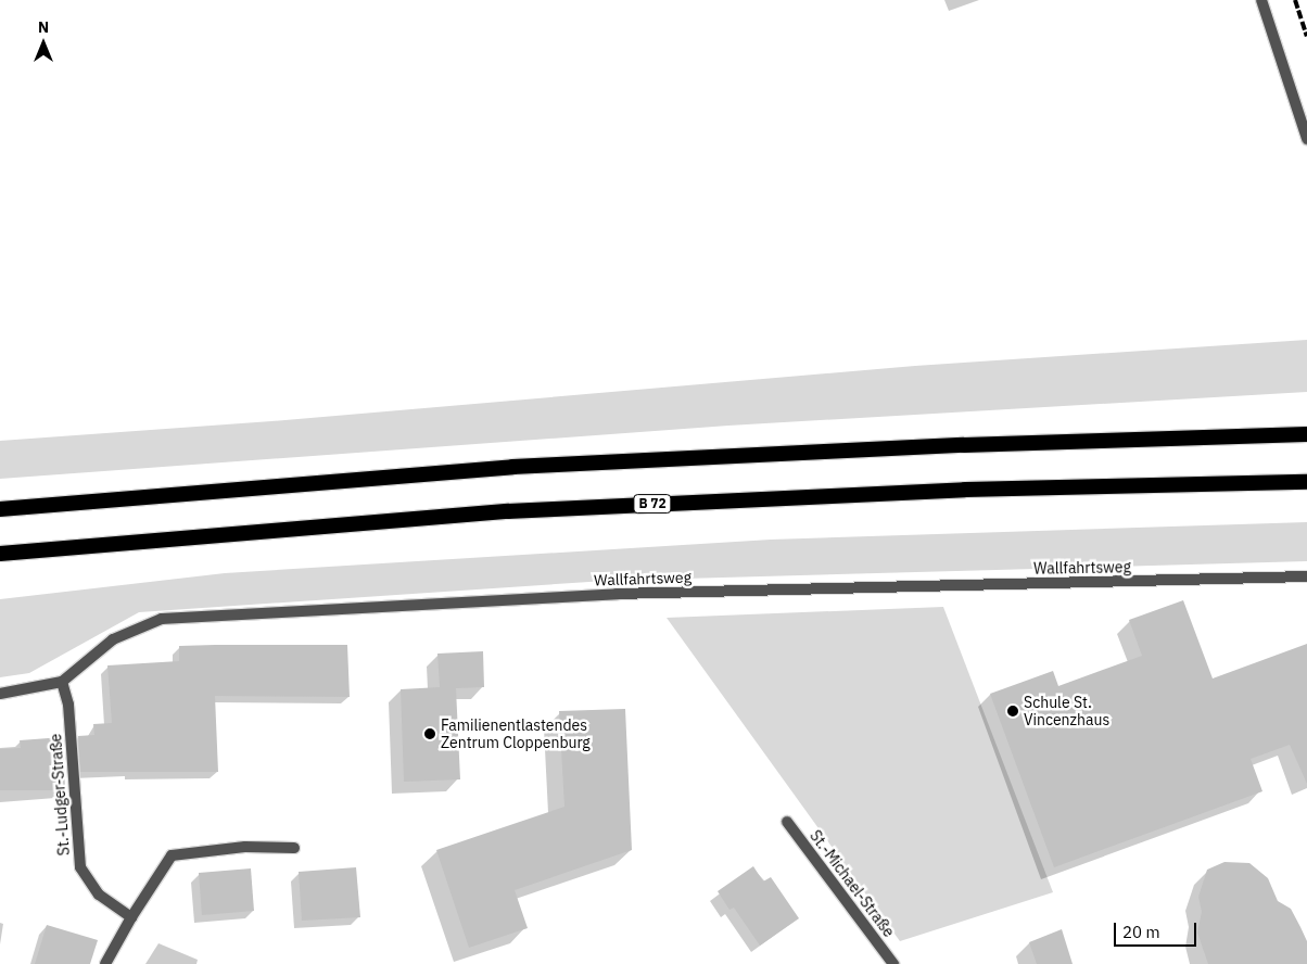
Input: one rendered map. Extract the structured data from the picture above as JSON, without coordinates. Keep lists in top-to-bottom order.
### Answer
{
  "streets": {
    "highway": ["B 72"],
    "street": ["Wallfahrtsweg", "St.-Ludger-Straße", "St.-Michael-Straße"]
  },
  "crossings": [
    ["Wallfahrtsweg", "St.-Ludger-Straße"]
  ],
  "places": ["Schule St. Vincenzhaus", "Familienentlastendes Zentrum Cloppenburg"],
  "scale_bar": "20 m",
  "north": "top"
}
